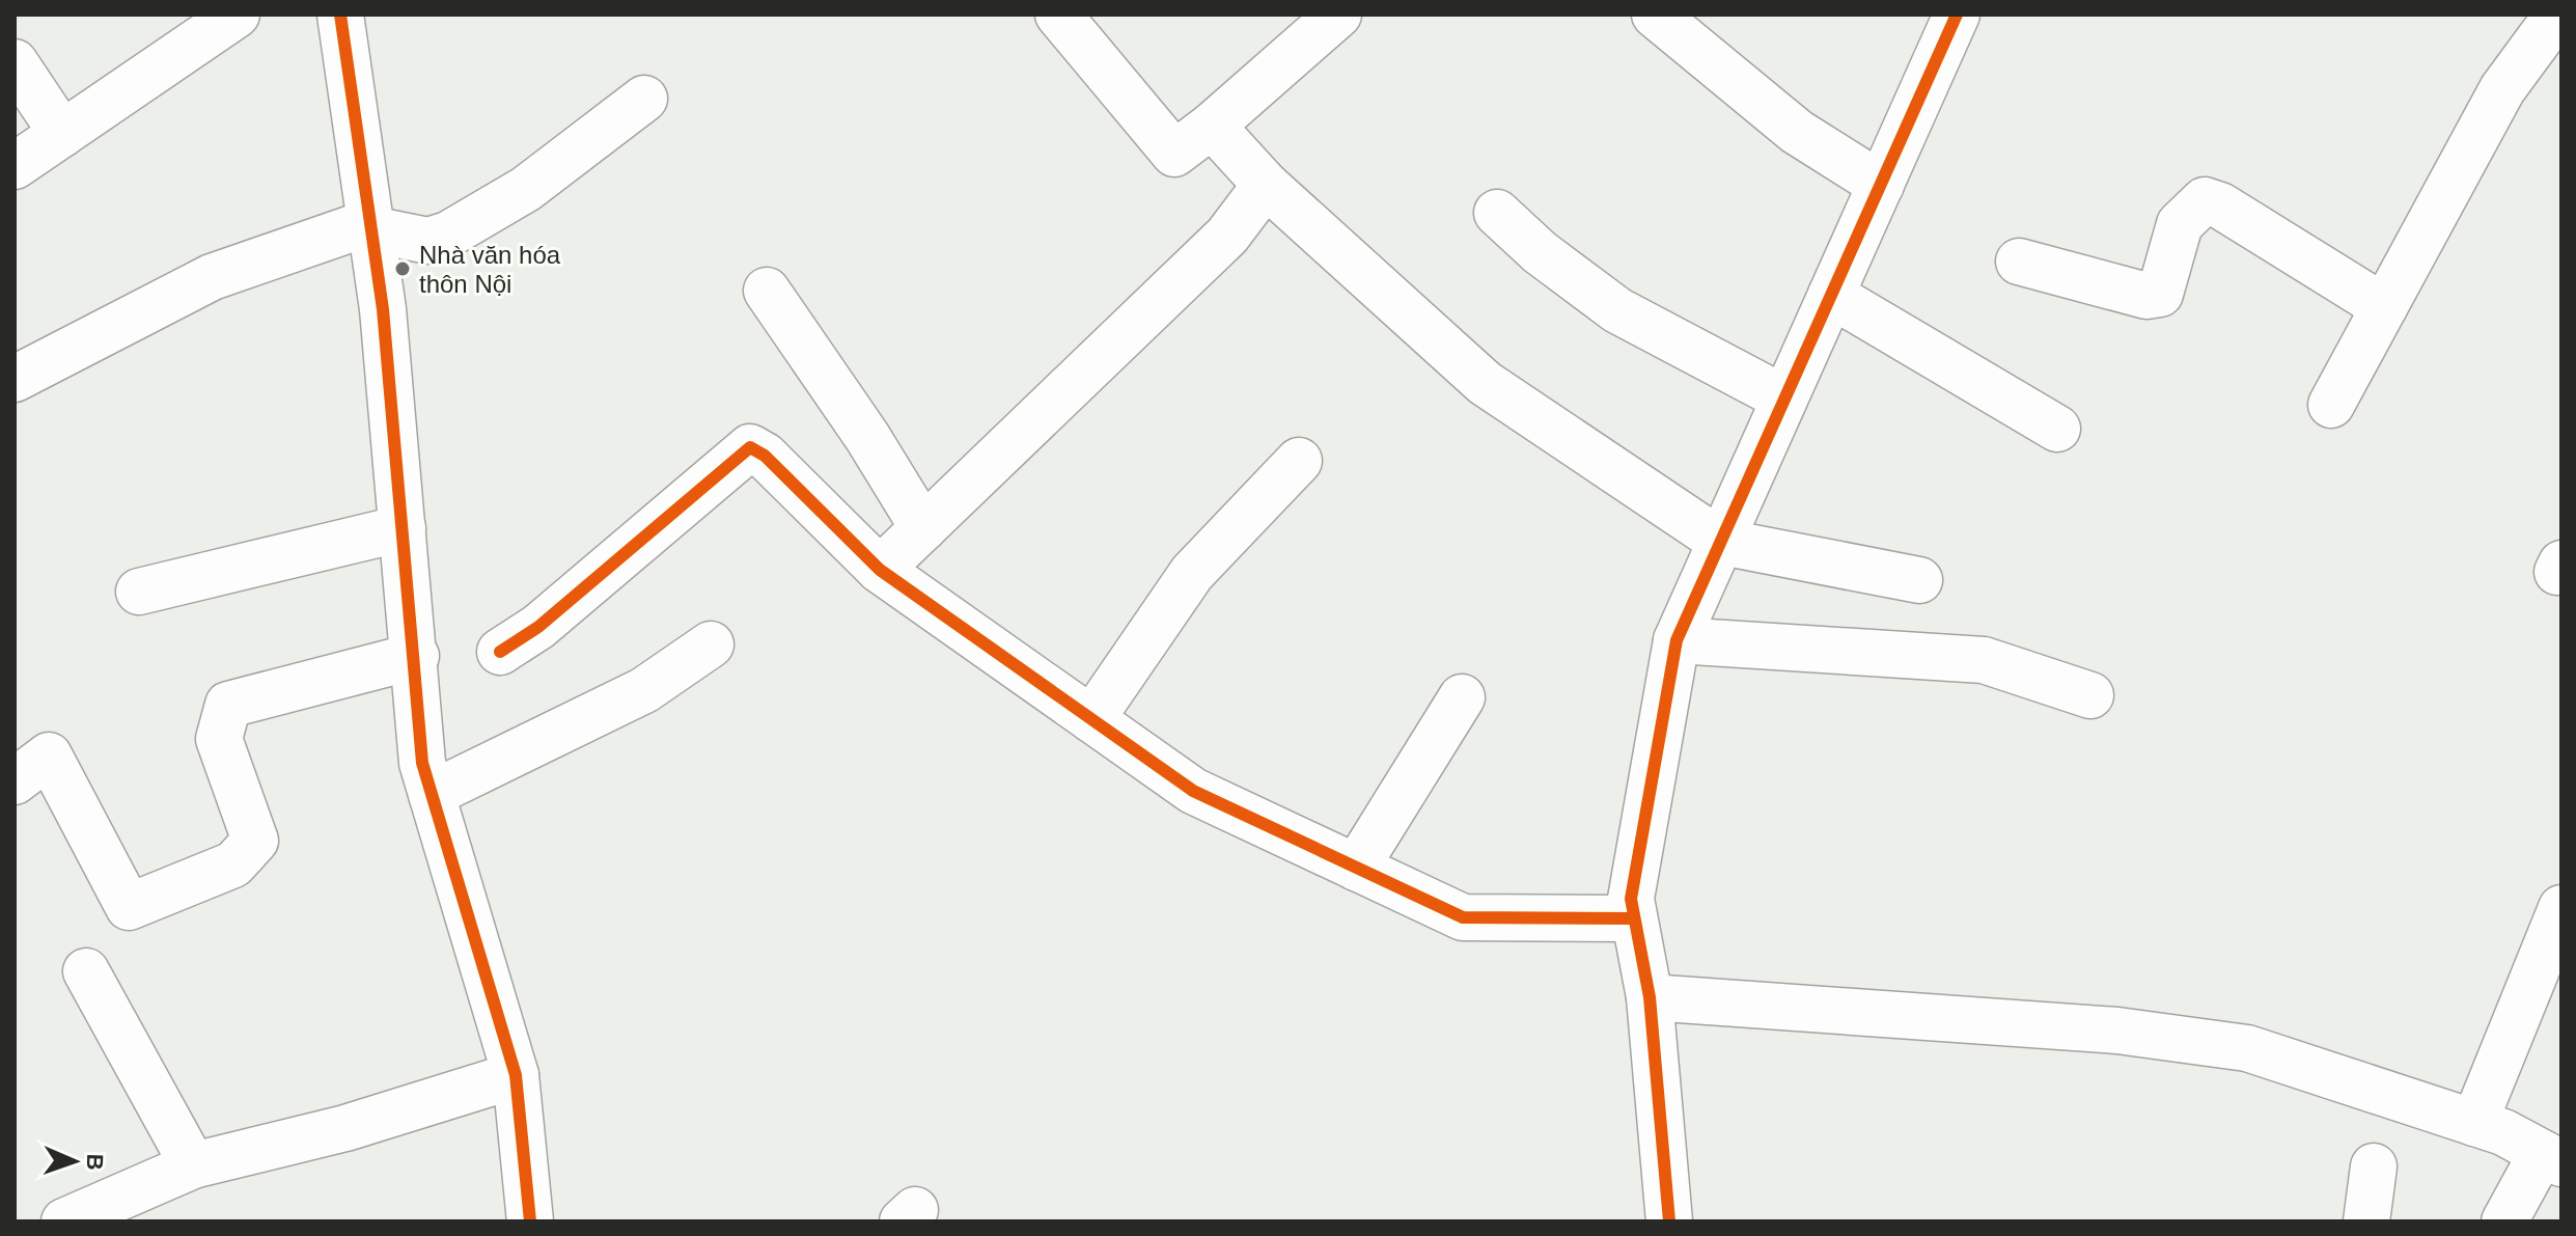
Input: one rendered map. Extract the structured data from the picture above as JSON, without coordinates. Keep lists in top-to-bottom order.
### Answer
{
  "places": ["Nhà văn hóa thôn Nội"],
  "north": "right"
}
